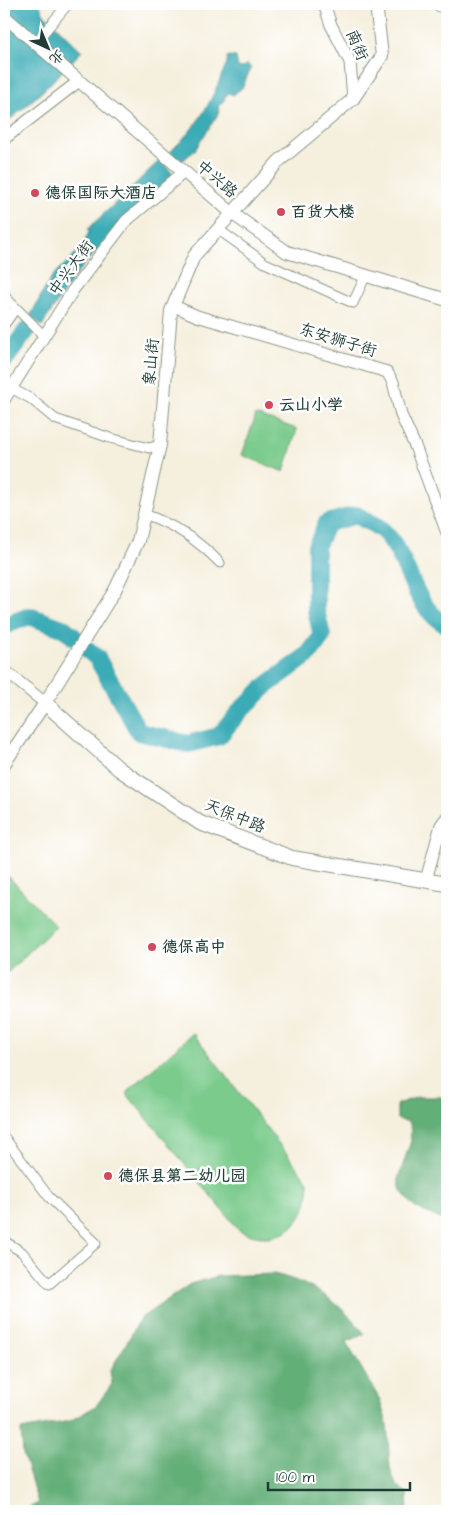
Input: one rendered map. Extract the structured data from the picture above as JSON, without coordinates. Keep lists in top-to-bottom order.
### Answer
{
  "streets": {
    "main road": ["中兴路", "象山街", "天保中路"],
    "street": ["南街", "中兴大街", "东安狮子街"]
  },
  "crossings": [
    ["南街", "象山街"],
    ["中兴路", "中兴大街"],
    ["中兴路", "象山街"],
    ["东安狮子街", "象山街"],
    ["象山街", "天保中路"]
  ],
  "places": [
    "德保国际大酒店",
    "百货大楼",
    "云山小学",
    "德保高中",
    "德保县第二幼儿园"
  ],
  "scale_bar": "100 m",
  "north": "bottom right"
}
